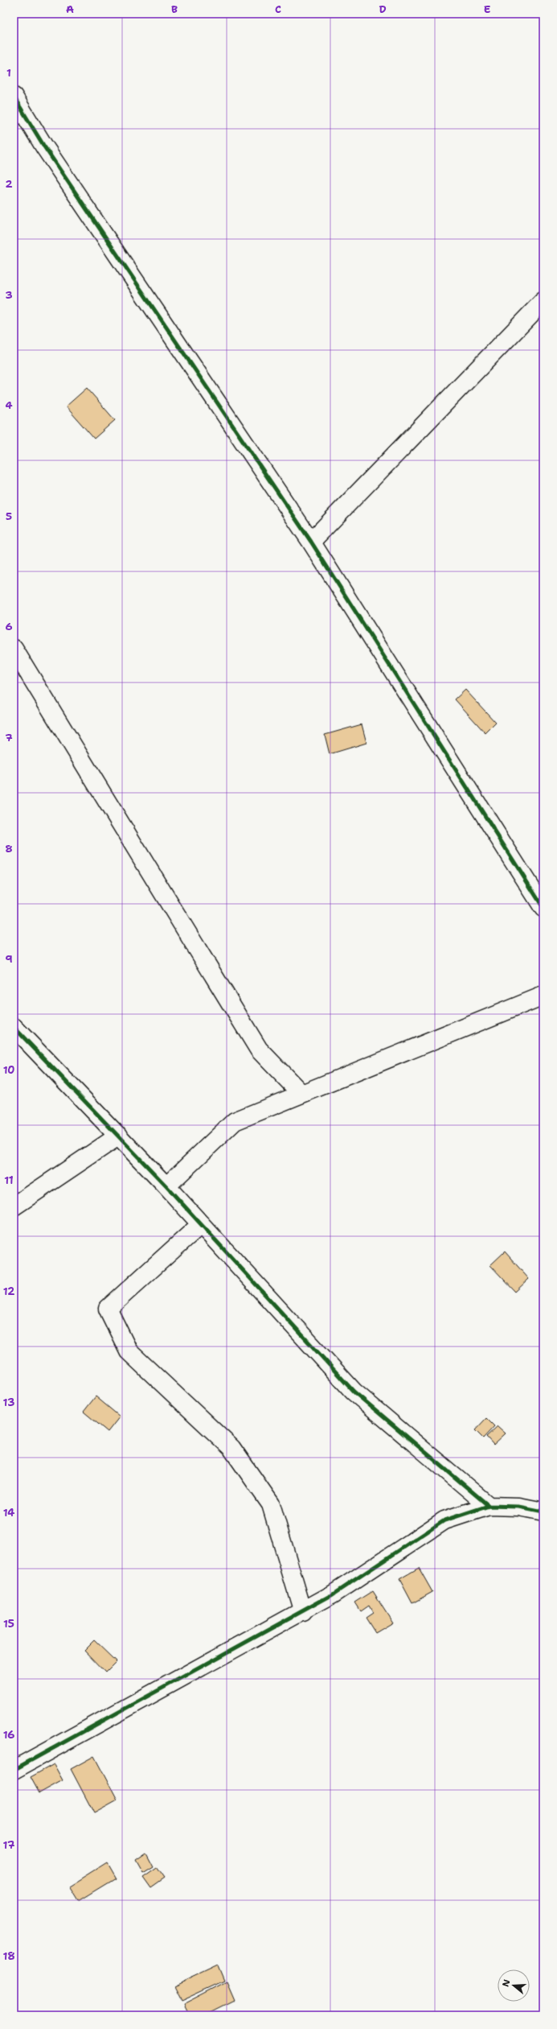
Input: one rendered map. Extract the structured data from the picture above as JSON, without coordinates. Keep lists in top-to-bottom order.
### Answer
{
  "north": "left",
  "grid": {
    "columns": [
      "A",
      "B",
      "C",
      "D",
      "E"
    ],
    "rows": [
      "1",
      "2",
      "3",
      "4",
      "5",
      "6",
      "7",
      "8",
      "9",
      "10",
      "11",
      "12",
      "13",
      "14",
      "15",
      "16",
      "17",
      "18"
    ]
  }
}
